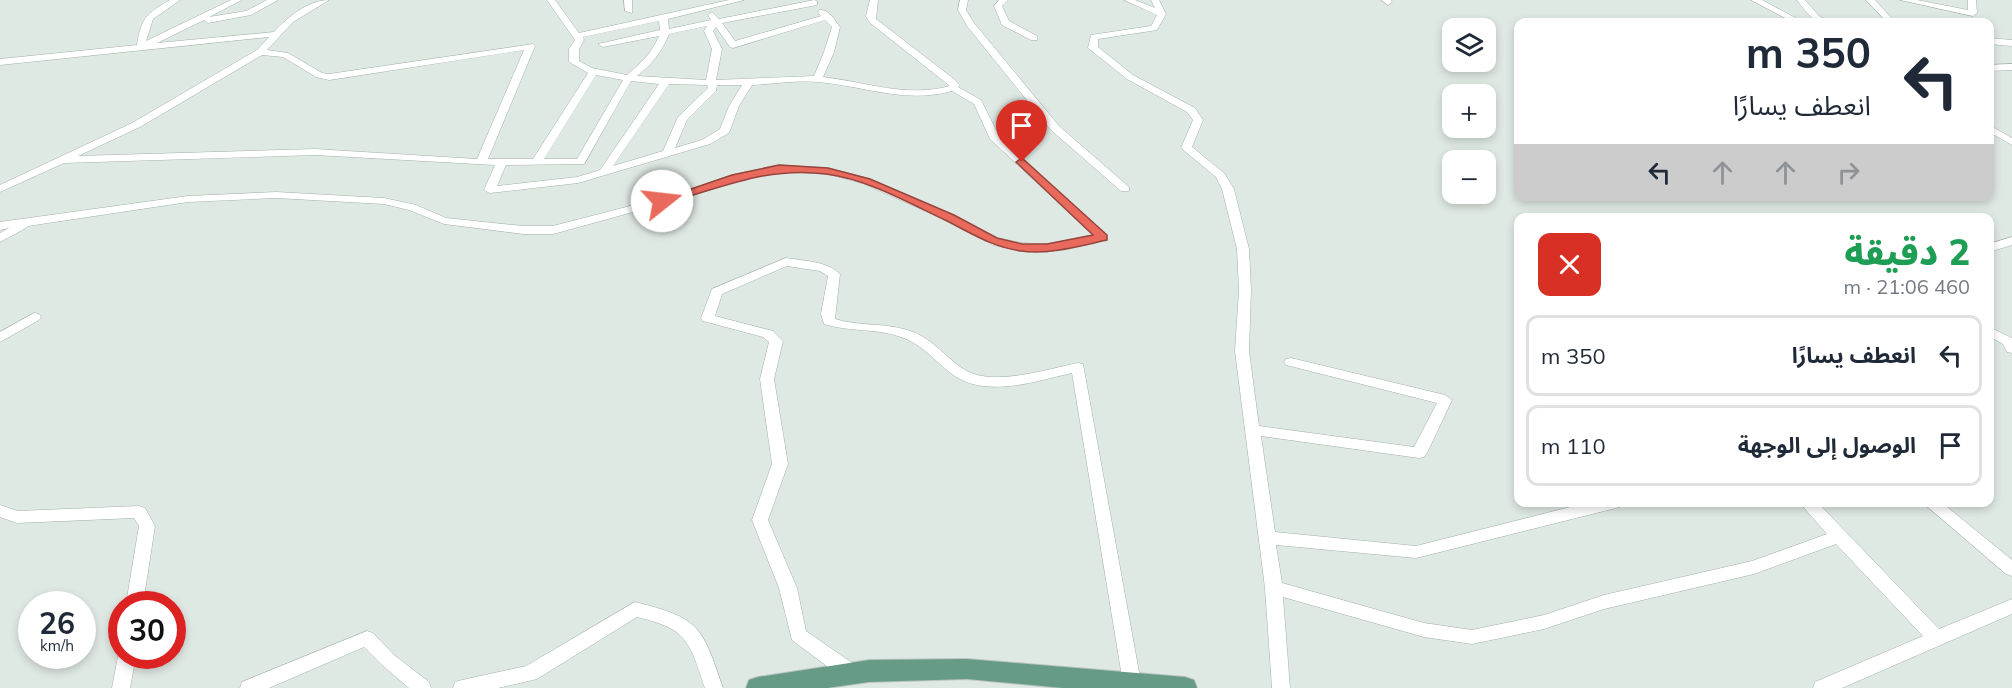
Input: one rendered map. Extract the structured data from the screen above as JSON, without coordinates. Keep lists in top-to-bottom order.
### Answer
{
  "page": {
    "map_buttons": ["+", "−"],
    "turn": ["350 m", "انعطف يسارًا"],
    "heading": ["2 دقيقة", "460 m · 21:06"],
    "list": [
      {
        "name": "انعطف يسارًا",
        "value": "350 m"
      },
      {
        "name": "الوصول إلى الوجهة",
        "value": "110 m"
      }
    ],
    "speed": "26 km/h",
    "limit": "30"
  }
}
